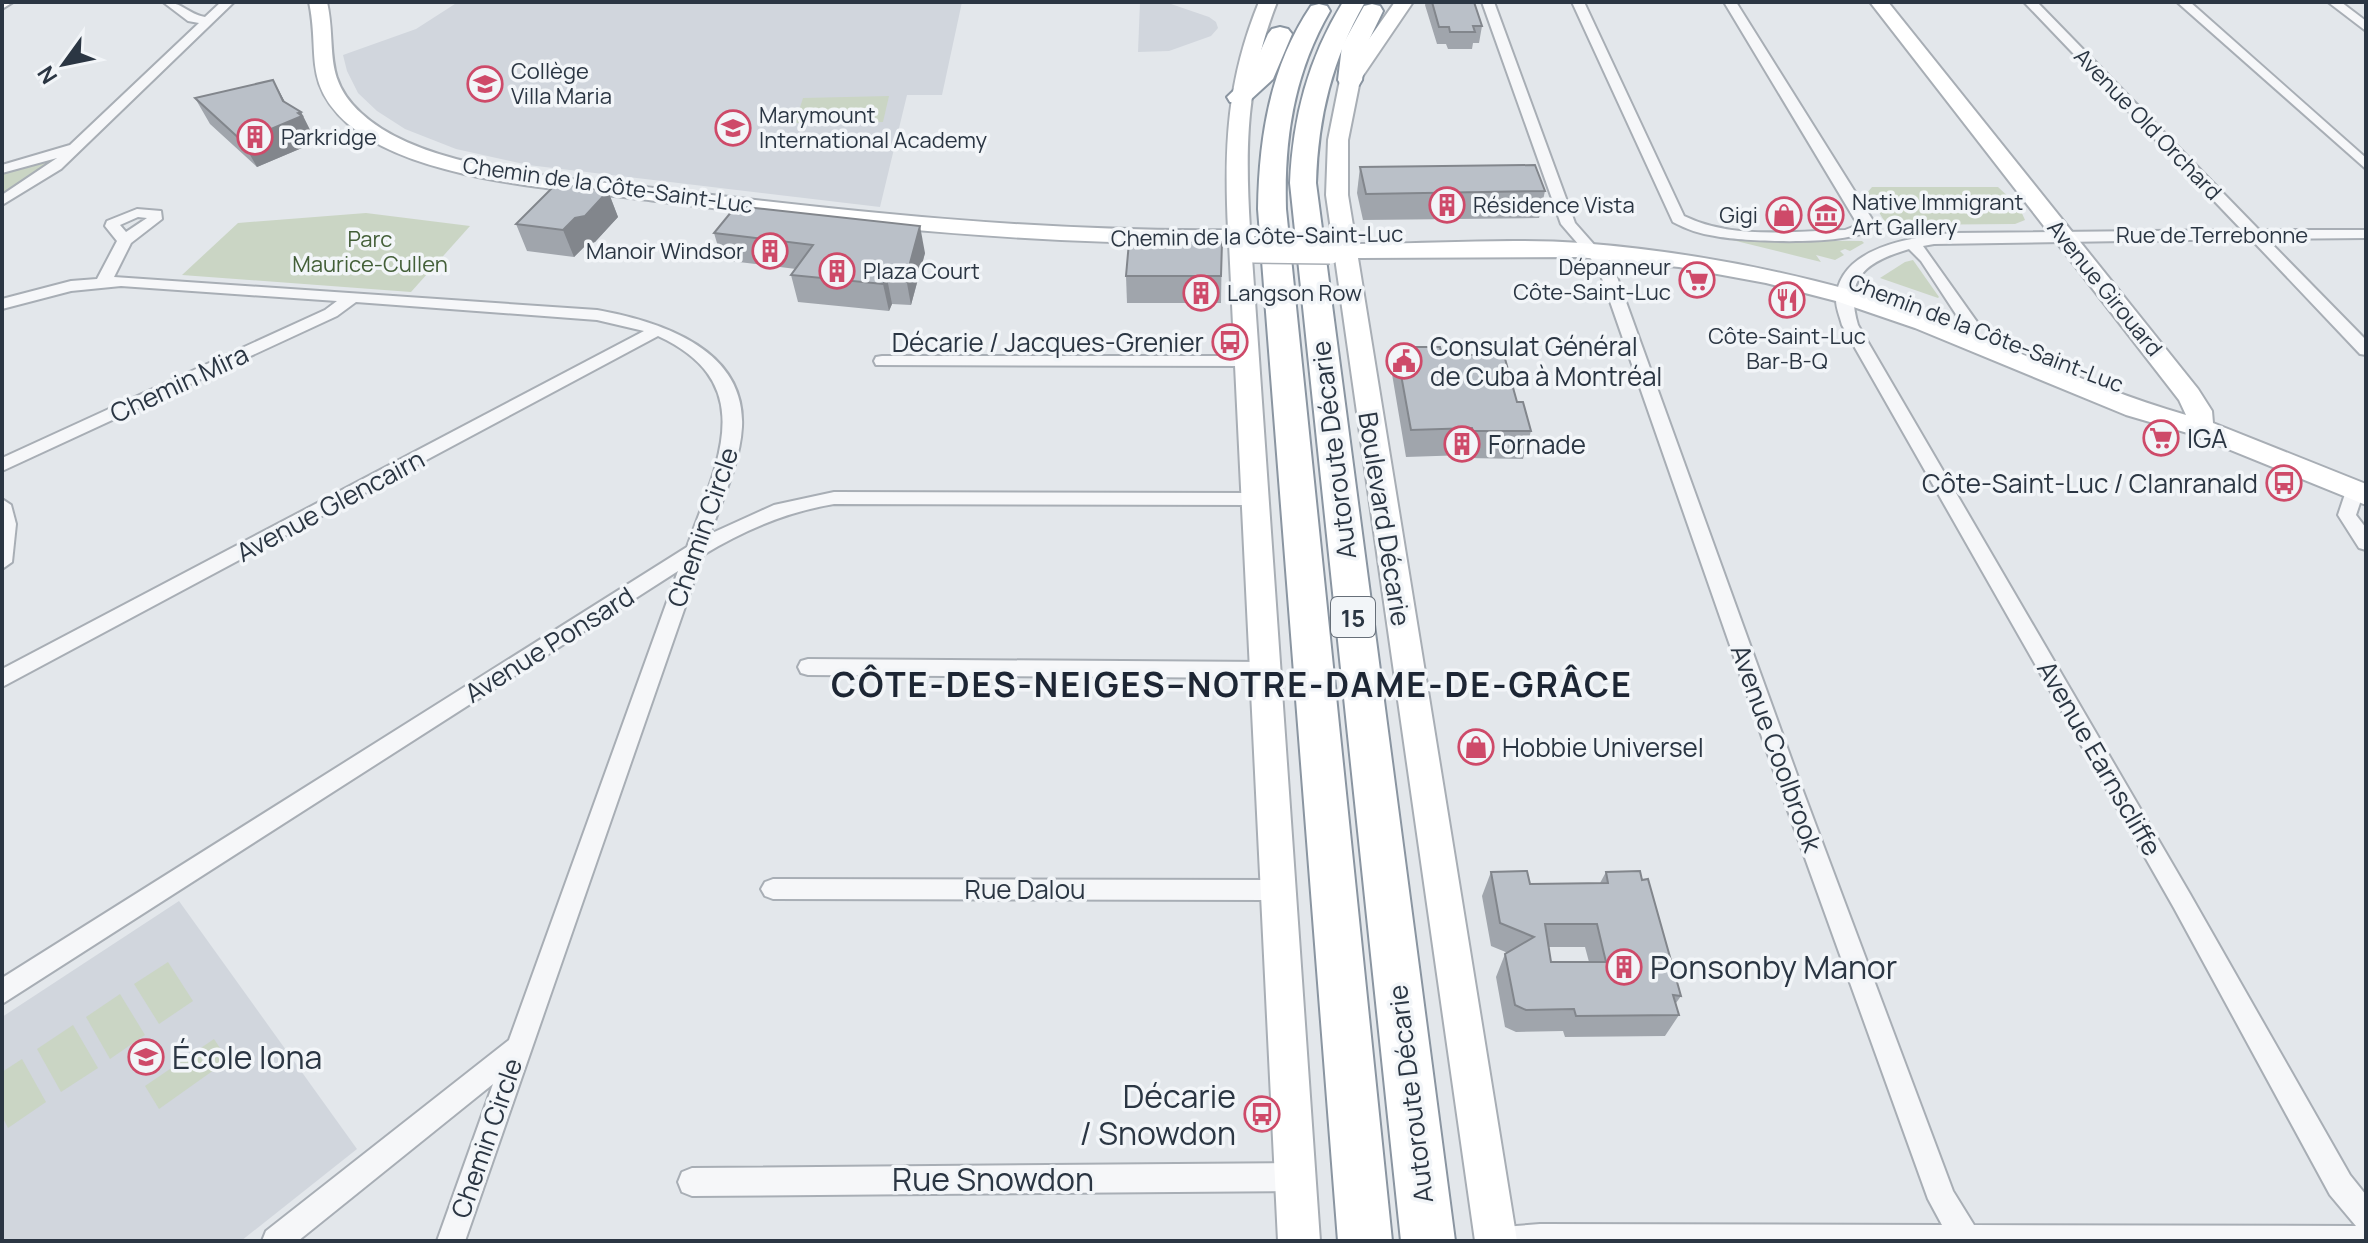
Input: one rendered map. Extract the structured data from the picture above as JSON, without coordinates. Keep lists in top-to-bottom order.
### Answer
{
  "streets": {
    "highway": ["Autoroute Décarie", "15"],
    "main road": ["Chemin de la Côte-Saint-Luc", "Avenue Girouard", "Boulevard Décarie"],
    "street": [
      "Avenue Old Orchard",
      "Rue de Terrebonne",
      "Chemin Mira",
      "Avenue Glencairn",
      "Chemin Circle",
      "Avenue Ponsard",
      "Avenue Coolbrook",
      "Avenue Earnscliffe",
      "Rue Dalou",
      "Rue Snowdon"
    ]
  },
  "crossings": [
    ["Avenue Old Orchard", "Rue de Terrebonne"],
    ["Chemin de la Côte-Saint-Luc", "Rue de Terrebonne"],
    ["Chemin de la Côte-Saint-Luc", "Avenue Girouard"],
    ["Chemin de la Côte-Saint-Luc", "Boulevard Décarie"],
    ["Chemin de la Côte-Saint-Luc", "Avenue Coolbrook"],
    ["Chemin de la Côte-Saint-Luc", "Avenue Earnscliffe"],
    ["Rue de Terrebonne", "Avenue Girouard"],
    ["Rue de Terrebonne", "Avenue Earnscliffe"],
    ["Chemin Mira", "Chemin Circle"],
    ["Avenue Glencairn", "Chemin Circle"],
    ["Chemin Circle", "Avenue Ponsard"]
  ],
  "districts": ["CÔTE-DES-NEIGES–NOTRE-DAME-DE-GRÂCE"],
  "parks": ["Parc Maurice-Cullen"],
  "places": {
    "school or university": ["Collège Villa Maria", "Marymount International Academy", "École Iona"],
    "building": [
      "Parkridge",
      "Résidence Vista",
      "Manoir Windsor",
      "Plaza Court",
      "Langson Row",
      "Fornade",
      "Ponsonby Manor"
    ],
    "shop": ["Gigi", "Hobbie Universel"],
    "museum": ["Native Immigrant Art Gallery"],
    "supermarket": ["Dépanneur Côte-Saint-Luc", "IGA"],
    "restaurant": ["Côte-Saint-Luc Bar-B-Q"],
    "bus stop": ["Décarie / Jacques-Grenier", "Côte-Saint-Luc / Clanranald", "Décarie / Snowdon"],
    "public building": ["Consulat Général de Cuba à Montréal"]
  },
  "north": "bottom left"
}
